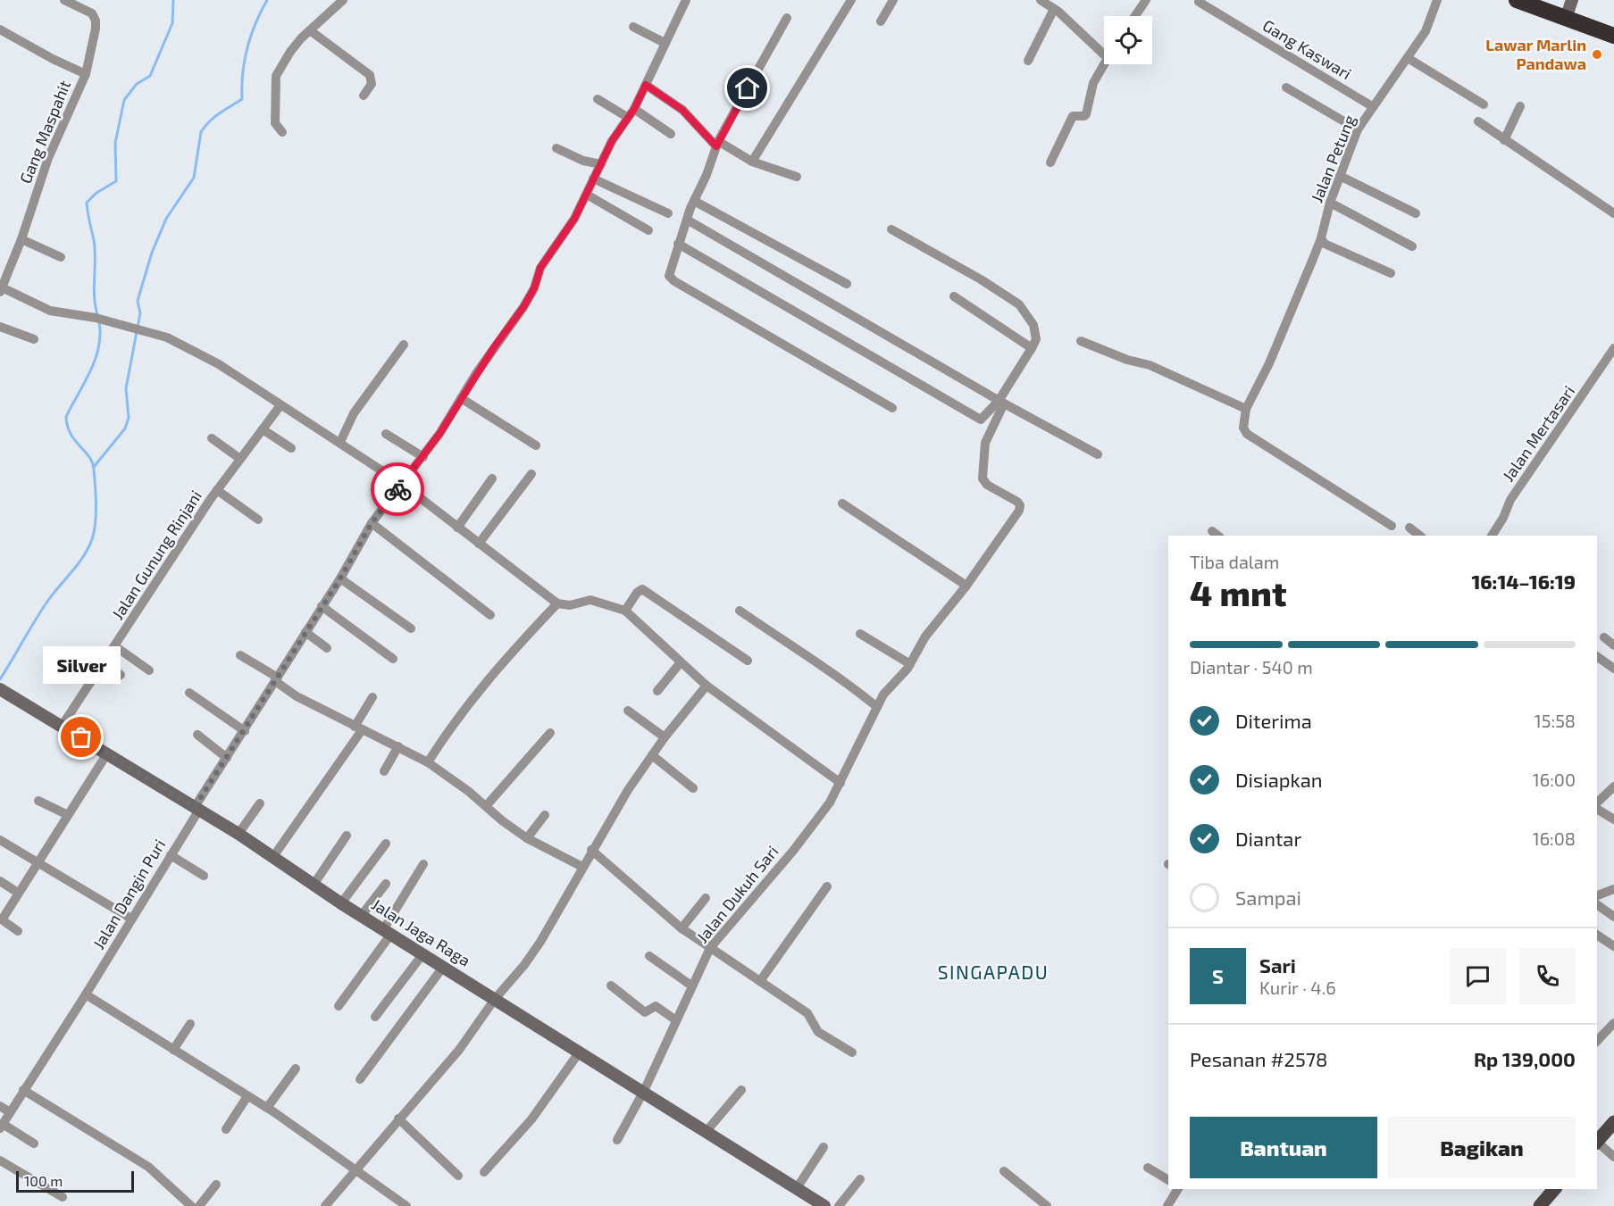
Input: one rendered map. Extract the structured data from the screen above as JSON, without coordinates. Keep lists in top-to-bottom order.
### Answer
{
  "streets": {
    "street": [
      "Gang Kaswari",
      "Gang Maspahit",
      "Jalan Petung",
      "Jalan Mertasari",
      "Jalan Gunung Rinjani",
      "Jalan Dangin Puri",
      "Jalan Dukuh Sari",
      "Jalan Jaga Raga"
    ]
  },
  "crossings": [
    ["Gang Kaswari", "Jalan Petung"],
    ["Jalan Gunung Rinjani", "Jalan Jaga Raga"],
    ["Jalan Dangin Puri", "Jalan Jaga Raga"],
    ["Jalan Dukuh Sari", "Jalan Jaga Raga"]
  ],
  "districts": ["SINGAPADU"],
  "places": ["Lawar Marlin Pandawa", "Silver"],
  "scale_bar": "100 m",
  "page": {
    "heading": ["4 mnt", "Tiba dalam", "16:14–16:19"],
    "panel": [
      "Sari",
      "Kurir · 4.6",
      "Pesanan #2578",
      "Rp 139,000"
    ],
    "bar": "Diantar · 540 m",
    "bubble": "Silver",
    "list": [
      ["Diterima", "15:58"],
      ["Disiapkan", "16:00"],
      ["Diantar", "16:08"],
      "Sampai"
    ],
    "round": "S",
    "buttons": ["Bantuan", "Bagikan"],
    "scale": "100 m"
  }
}
